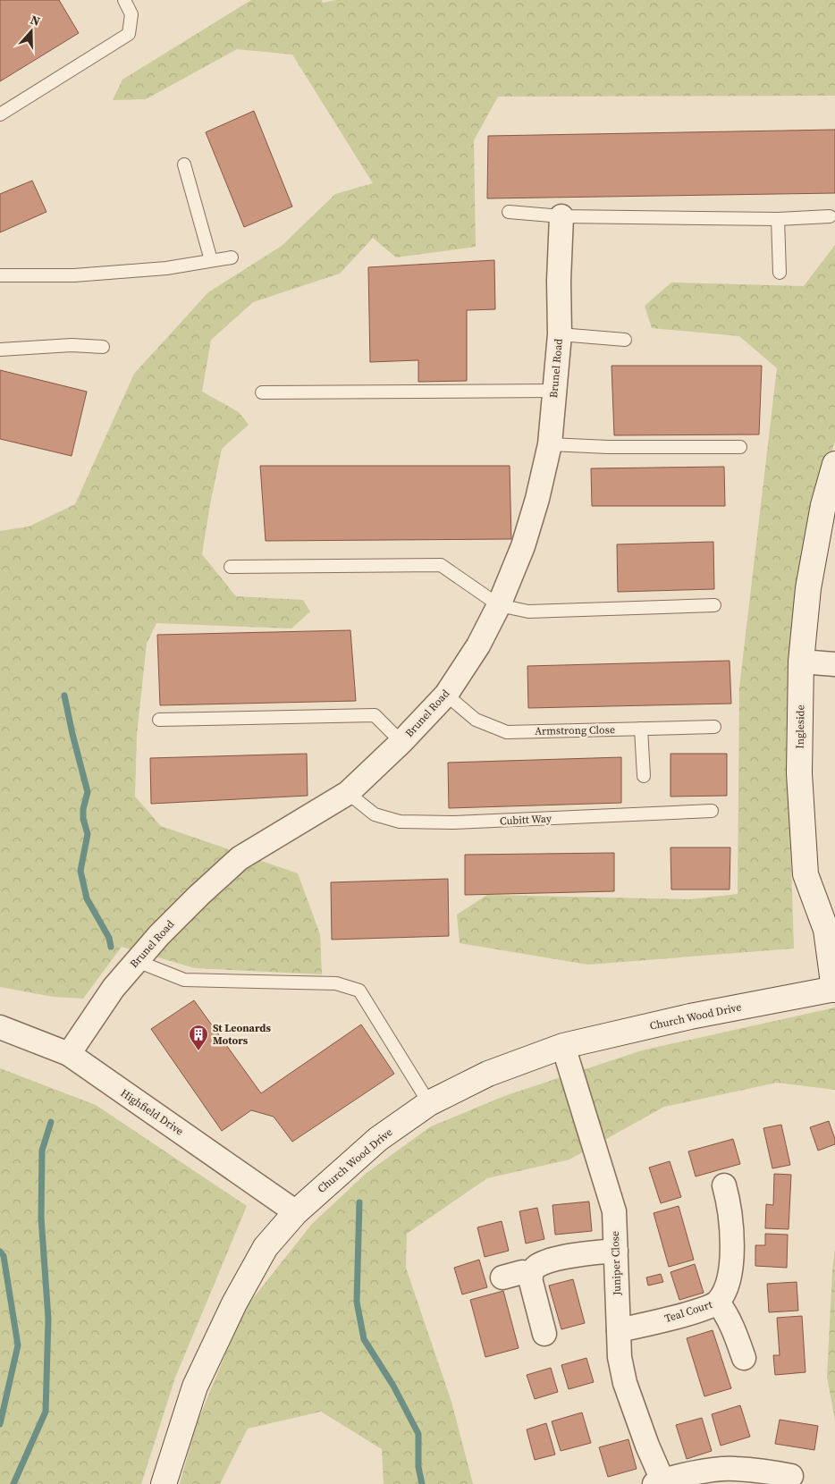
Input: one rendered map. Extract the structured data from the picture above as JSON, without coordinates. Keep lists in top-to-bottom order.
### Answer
{
  "streets": {
    "street": [
      "Brunel Road",
      "Ingleside",
      "Church Wood Drive",
      "Highfield Drive",
      "Juniper Close",
      "Teal Court"
    ],
    "lane": ["Armstrong Close", "Cubitt Way"]
  },
  "crossings": [
    ["Brunel Road", "Armstrong Close"],
    ["Brunel Road", "Cubitt Way"],
    ["Brunel Road", "Highfield Drive"],
    ["Ingleside", "Church Wood Drive"],
    ["Church Wood Drive", "Highfield Drive"],
    ["Church Wood Drive", "Juniper Close"],
    ["Juniper Close", "Teal Court"]
  ],
  "places": {
    "building": ["St Leonards Motors"]
  },
  "north": "top"
}
